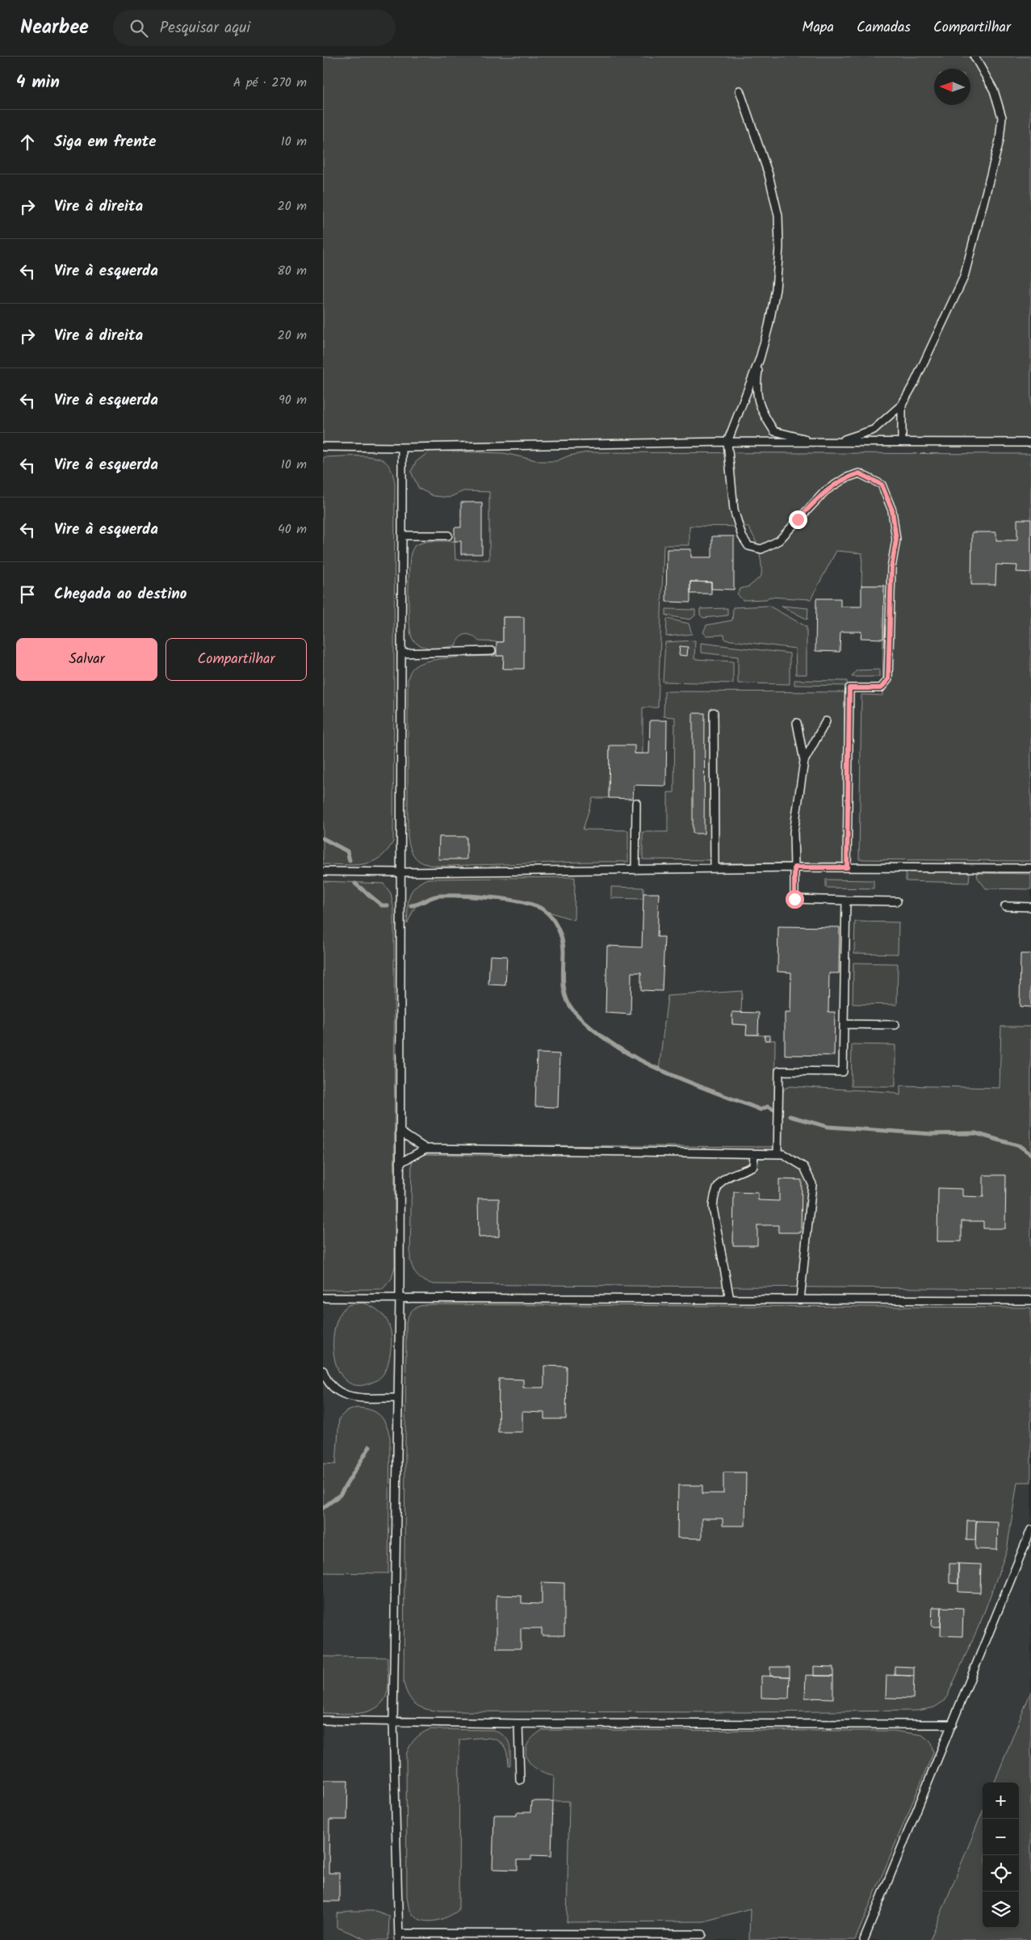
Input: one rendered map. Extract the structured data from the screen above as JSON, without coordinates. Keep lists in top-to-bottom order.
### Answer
{
  "north": "left",
  "page": {
    "header": "Nearbee",
    "search": "Pesquisar aqui",
    "nav": ["Mapa", "Camadas", "Compartilhar"],
    "heading": ["4 min", "A pé · 270 m"],
    "list": [
      ["Siga em frente", "10 m"],
      ["Vire à direita", "20 m"],
      ["Vire à esquerda", "80 m"],
      ["Vire à direita", "20 m"],
      ["Vire à esquerda", "90 m"],
      ["Vire à esquerda", "10 m"],
      ["Vire à esquerda", "40 m"],
      "Chegada ao destino"
    ],
    "buttons": ["Salvar", "Compartilhar"],
    "map_buttons": ["+", "−"]
  }
}
